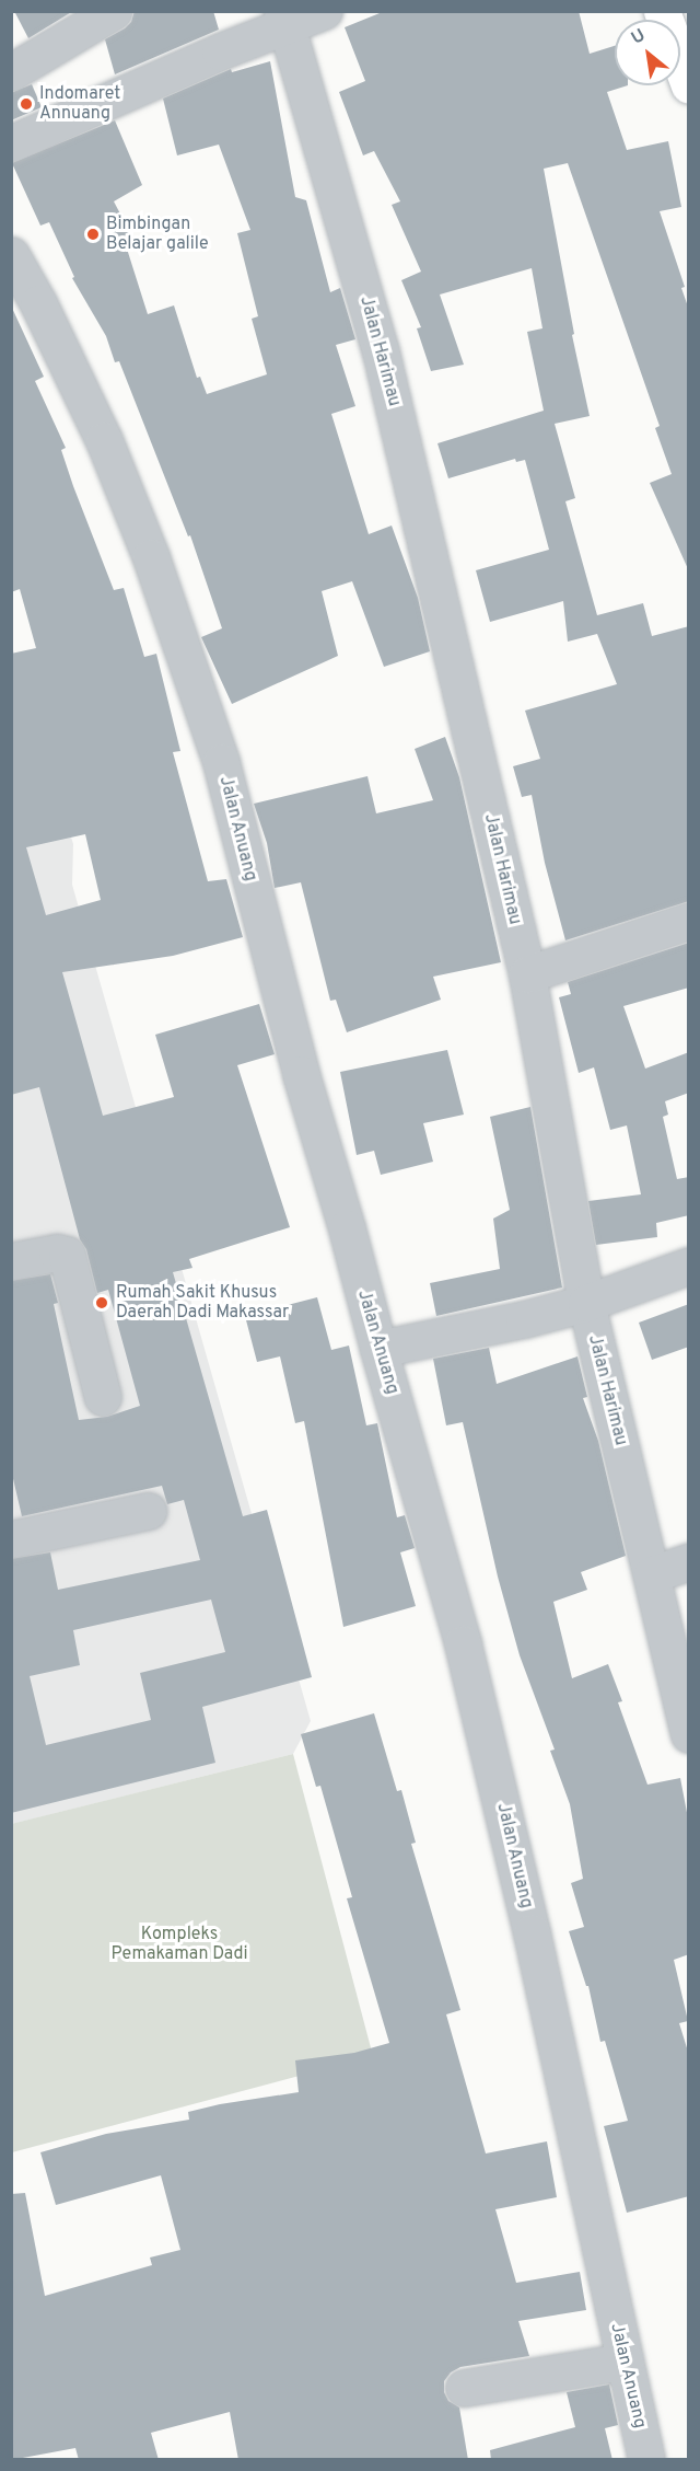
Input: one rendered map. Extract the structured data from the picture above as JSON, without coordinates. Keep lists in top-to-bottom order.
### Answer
{
  "streets": {
    "street": ["Jalan Harimau", "Jalan Anuang"]
  },
  "parks": ["Kompleks Pemakaman Dadi"],
  "places": ["Indomaret Annuang", "Bimbingan Belajar galile", "Rumah Sakit Khusus Daerah Dadi Makassar"],
  "north": "top left"
}
